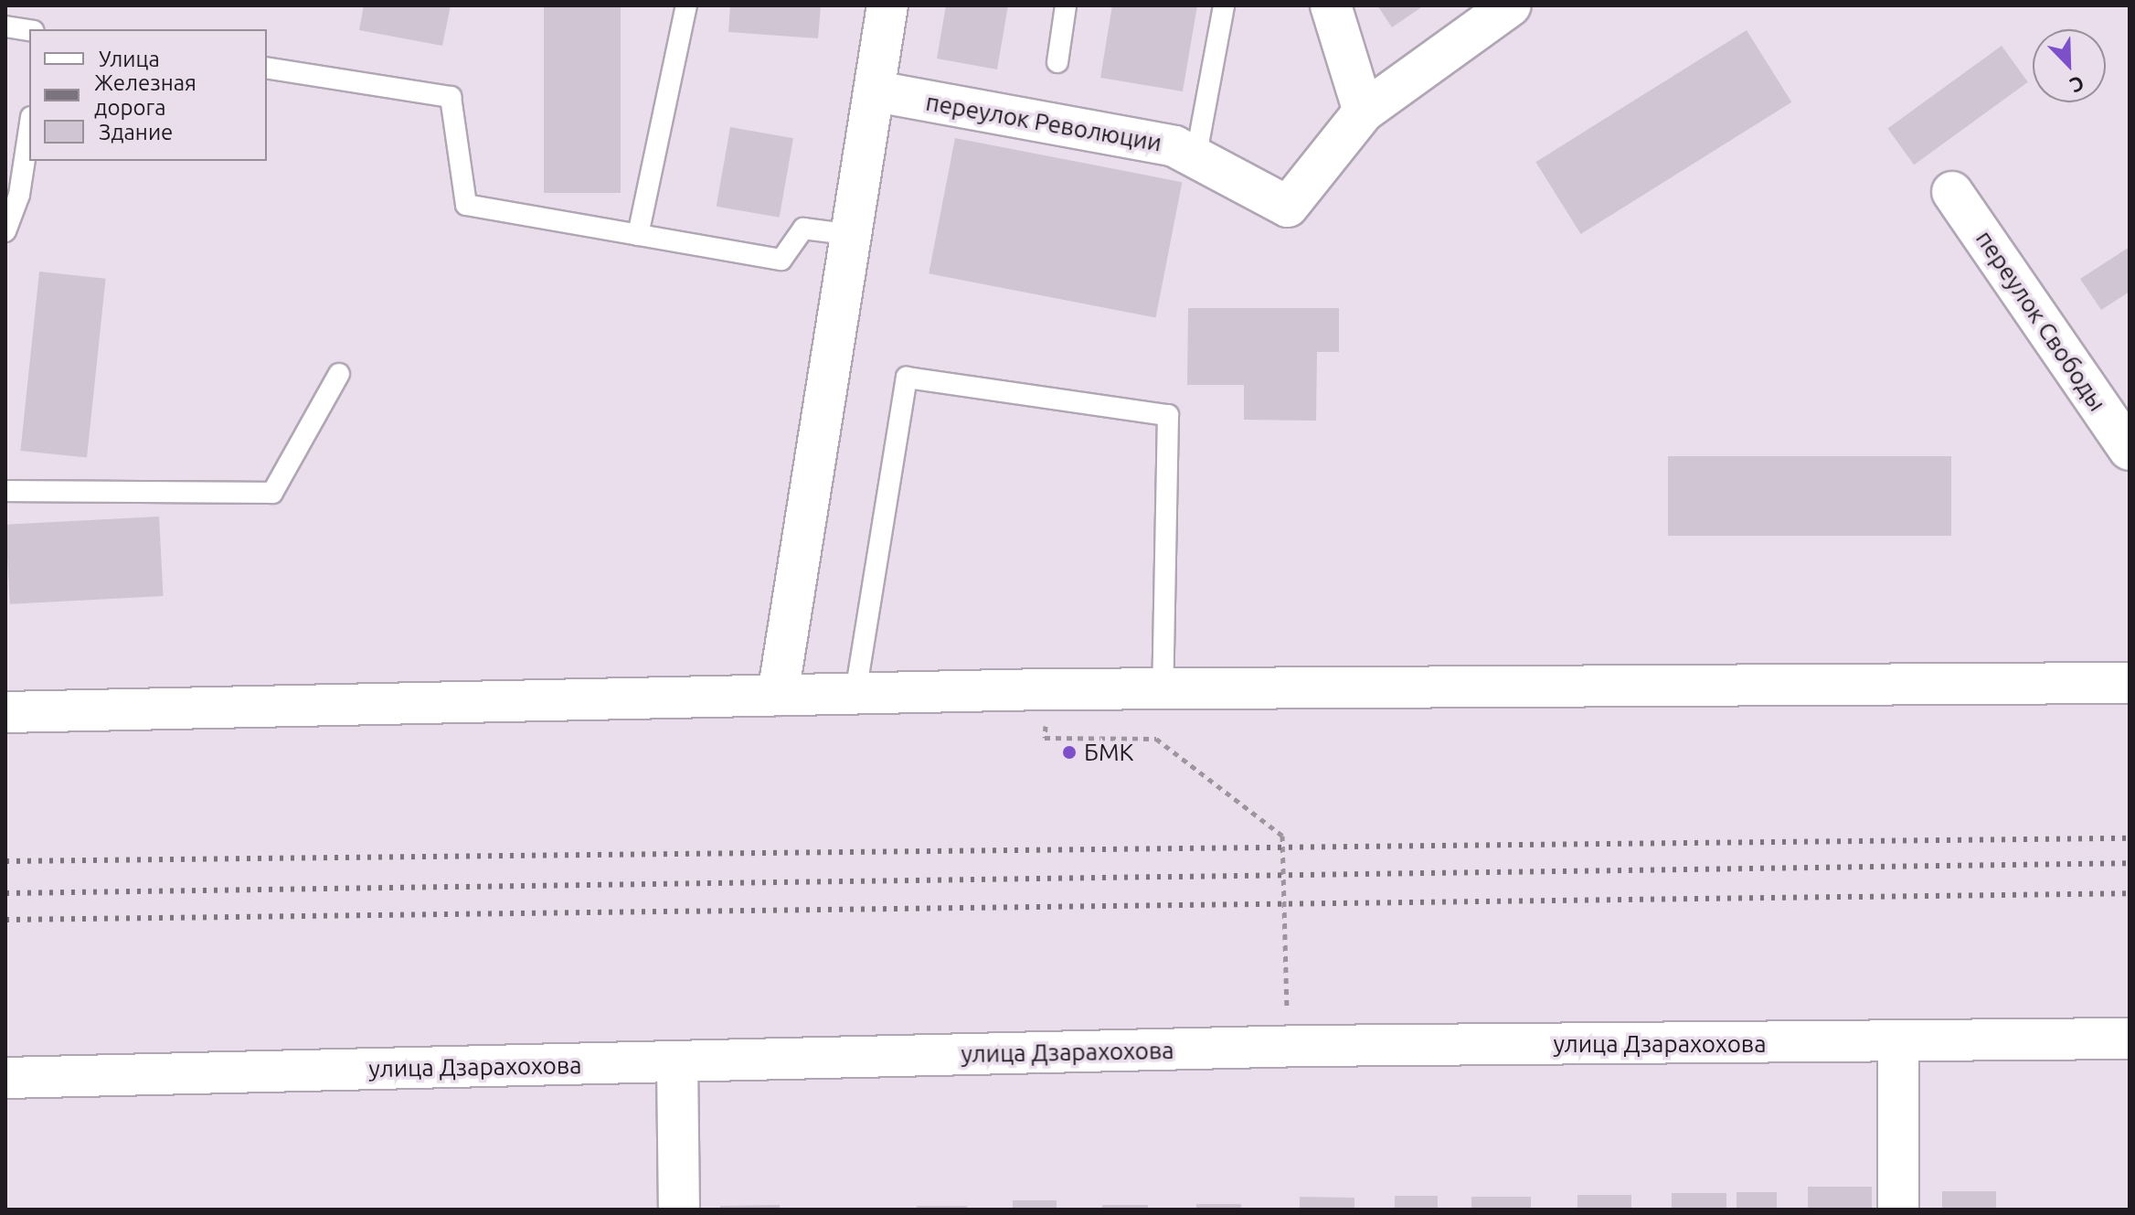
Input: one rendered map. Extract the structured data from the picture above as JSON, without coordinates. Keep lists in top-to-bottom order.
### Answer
{
  "streets": {
    "street": ["переулок Революции", "переулок Свободы", "улица Дзарахохова"]
  },
  "places": ["БМК"],
  "legend": ["Улица", "Железная дорога", "Здание"],
  "north": "bottom right"
}
